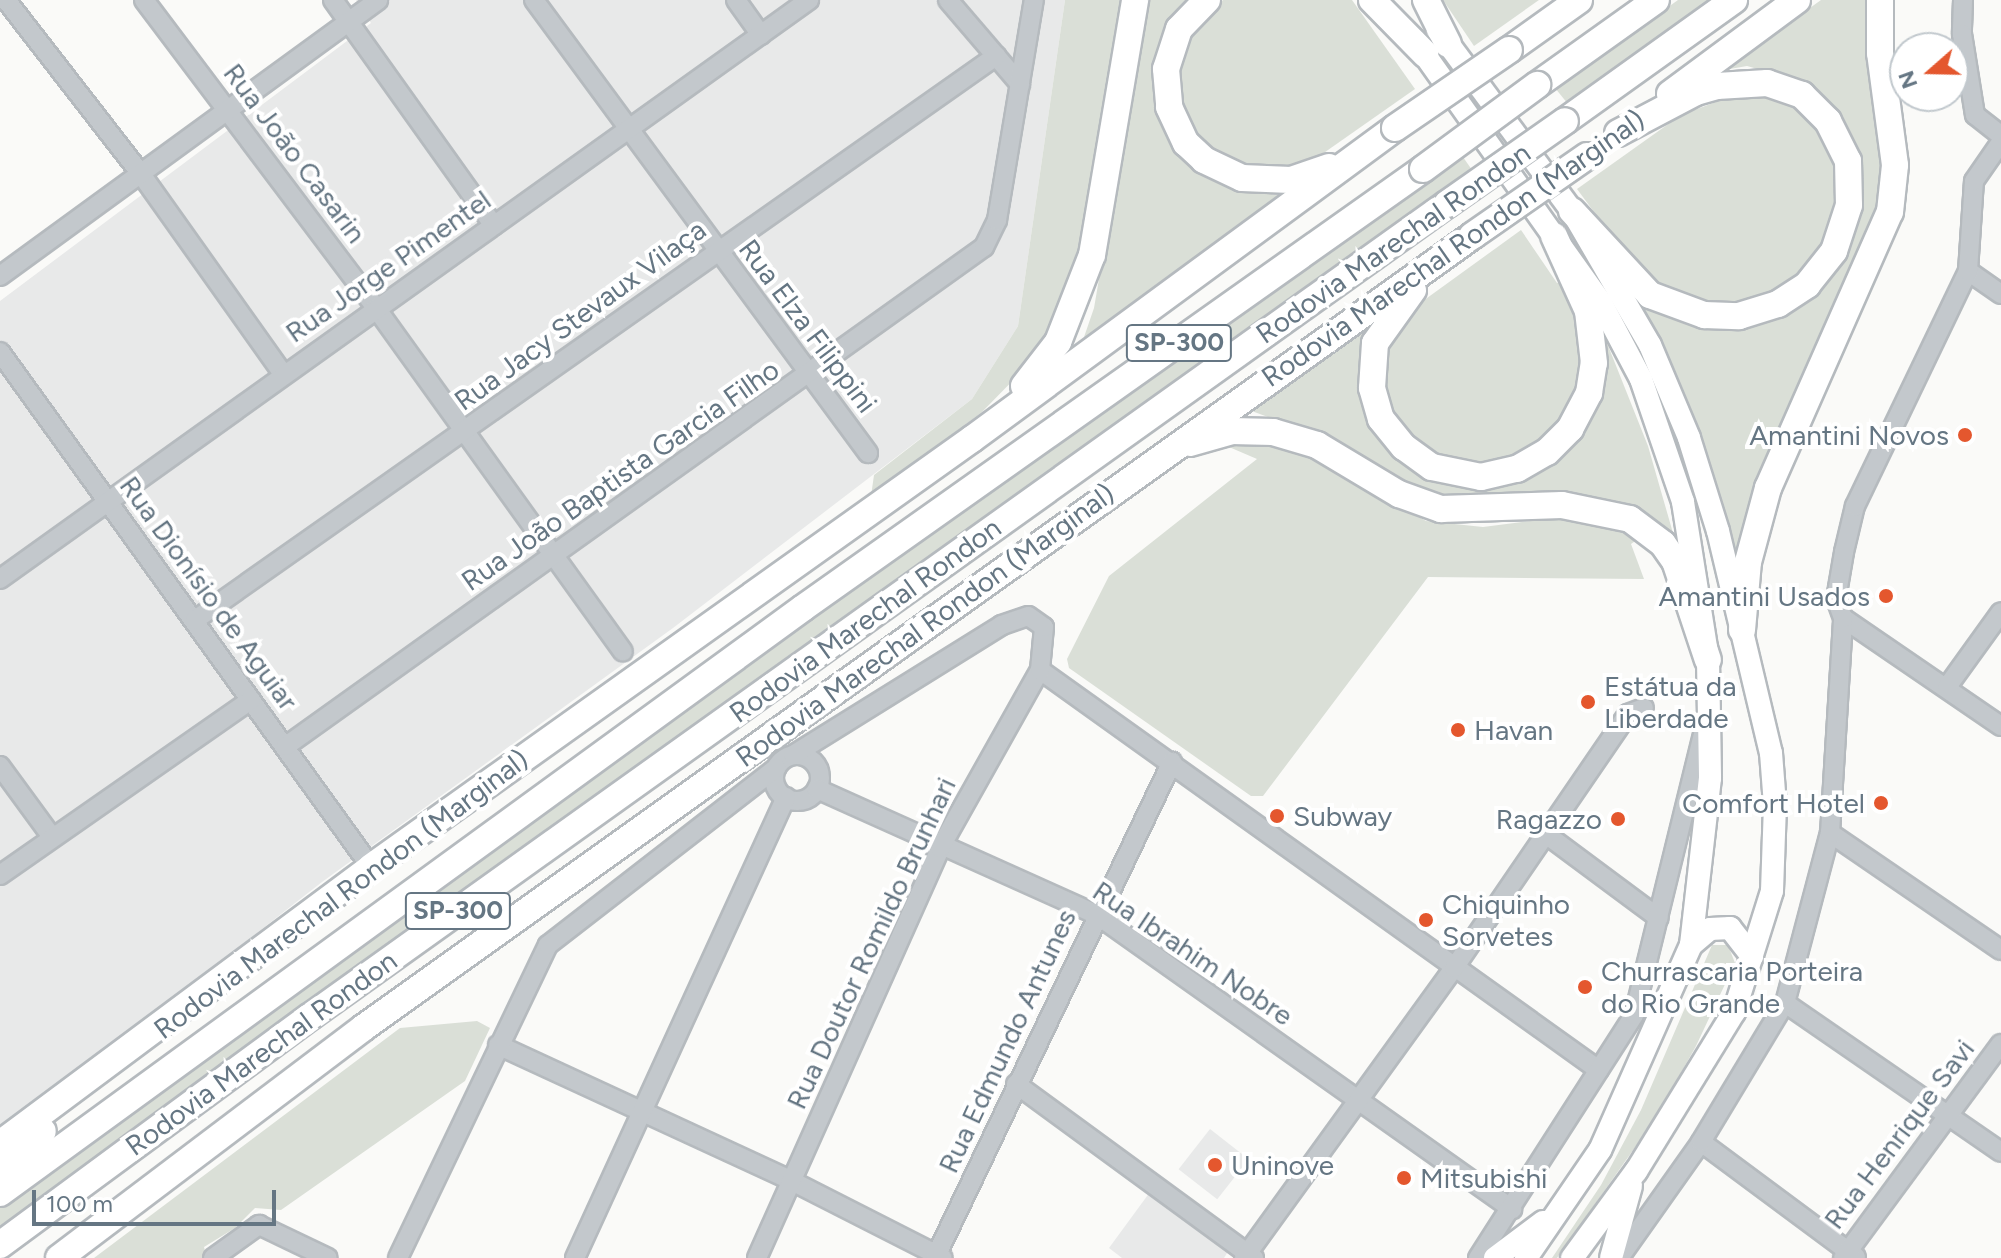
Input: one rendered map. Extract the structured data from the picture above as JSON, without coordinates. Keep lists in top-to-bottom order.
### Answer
{
  "streets": {
    "highway": ["Rodovia Marechal Rondon", "Rodovia Marechal Rondon (Marginal)", "SP-300"],
    "street": [
      "Rua João Casarin",
      "Rua Jorge Pimentel",
      "Rua Jacy Stevaux Vilaça",
      "Rua Elza Filippini",
      "Rua João Baptista Garcia Filho",
      "Rua Dionísio de Aguiar",
      "Rua Doutor Romildo Brunhari",
      "Rua Ibrahim Nobre",
      "Rua Edmundo Antunes",
      "Rua Henrique Savi"
    ]
  },
  "crossings": [
    ["Rua João Casarin", "Rua Jorge Pimentel"],
    ["Rua João Casarin", "Rua Jacy Stevaux Vilaça"],
    ["Rua João Casarin", "Rua João Baptista Garcia Filho"],
    ["Rodovia Marechal Rondon (Marginal)", "Rua Dionísio de Aguiar"],
    ["Rua Jorge Pimentel", "Rua Elza Filippini"],
    ["Rua Jorge Pimentel", "Rua Dionísio de Aguiar"],
    ["Rua Jacy Stevaux Vilaça", "Rua Elza Filippini"],
    ["Rua Jacy Stevaux Vilaça", "Rua Dionísio de Aguiar"],
    ["Rua Elza Filippini", "Rua João Baptista Garcia Filho"],
    ["Rua João Baptista Garcia Filho", "Rua Dionísio de Aguiar"],
    ["Rua Doutor Romildo Brunhari", "Rua Ibrahim Nobre"],
    ["Rua Ibrahim Nobre", "Rua Edmundo Antunes"]
  ],
  "places": [
    "Amantini Novos",
    "Amantini Usados",
    "Estátua da Liberdade",
    "Havan",
    "Comfort Hotel",
    "Subway",
    "Ragazzo",
    "Chiquinho Sorvetes",
    "Churrascaria Porteira do Rio Grande",
    "Uninove",
    "Mitsubishi"
  ],
  "scale_bar": "100 m",
  "north": "left"
}
